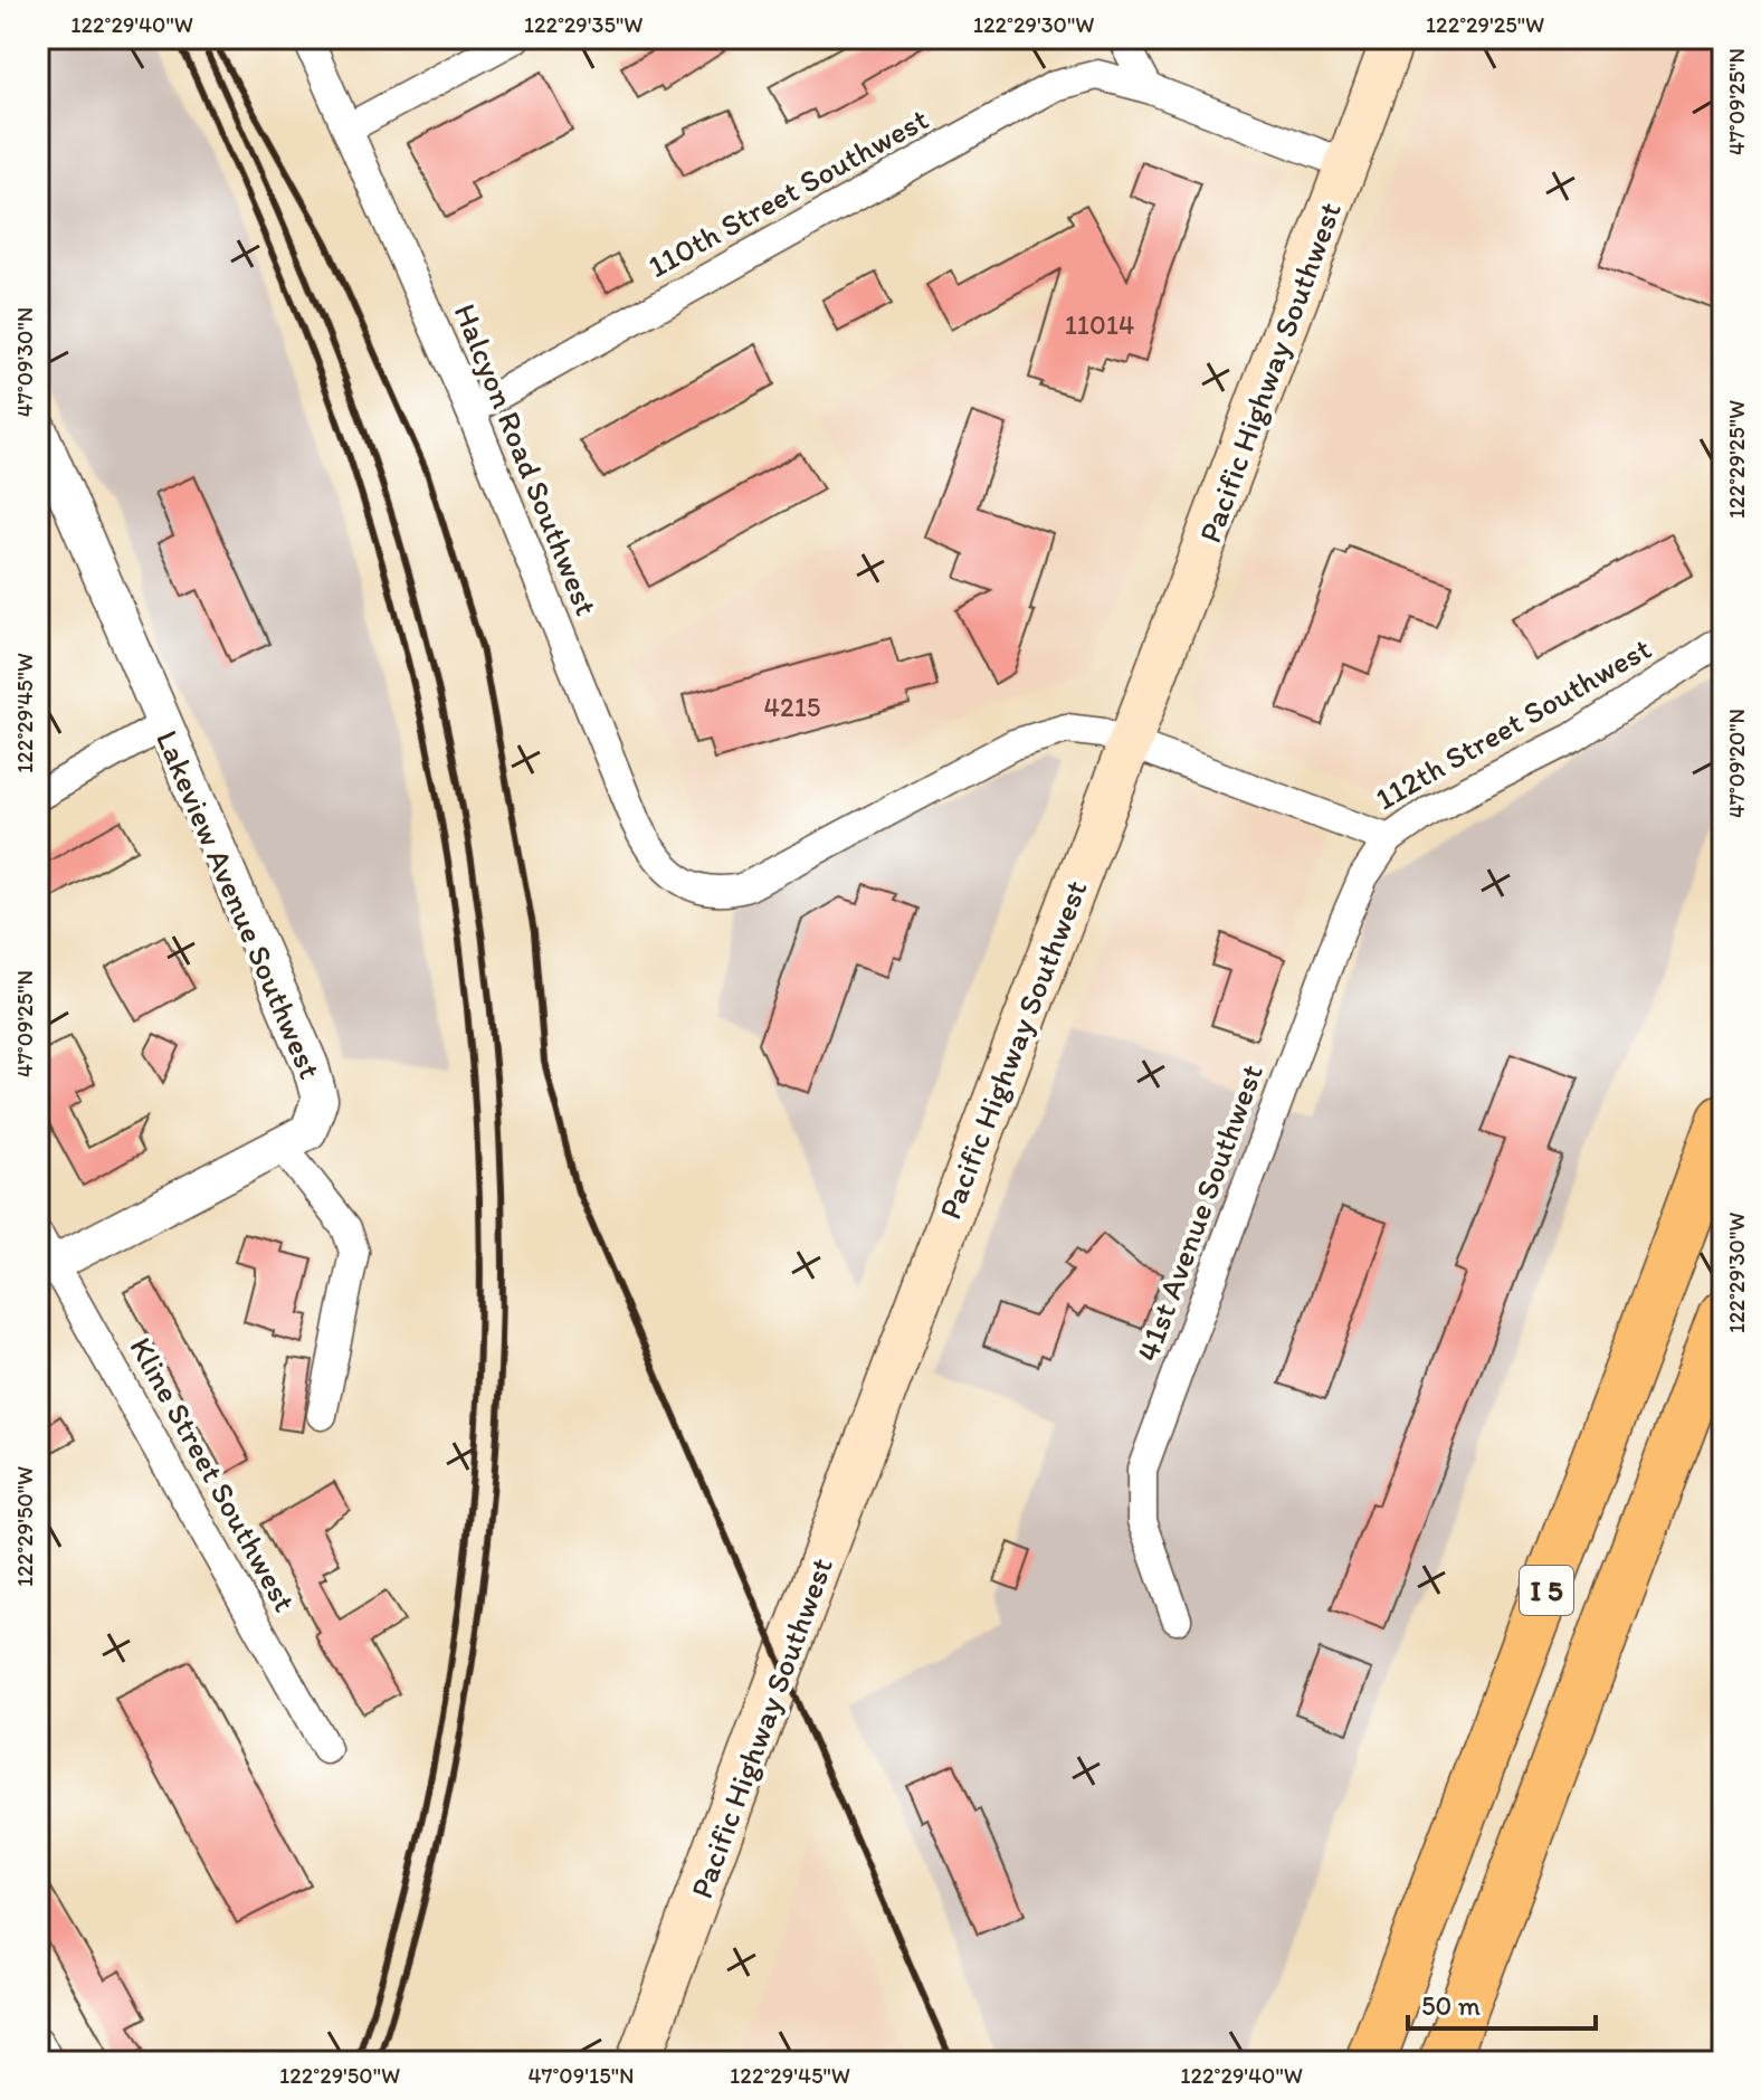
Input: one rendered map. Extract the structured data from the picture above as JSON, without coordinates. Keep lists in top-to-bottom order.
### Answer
{
  "streets": {
    "highway": ["I 5"],
    "main road": ["Pacific Highway Southwest"],
    "street": [
      "110th Street Southwest",
      "Halcyon Road Southwest",
      "112th Street Southwest",
      "Lakeview Avenue Southwest",
      "41st Avenue Southwest",
      "Kline Street Southwest"
    ]
  },
  "crossings": [
    ["110th Street Southwest", "Pacific Highway Southwest"],
    ["110th Street Southwest", "Halcyon Road Southwest"],
    ["Pacific Highway Southwest", "112th Street Southwest"],
    ["Halcyon Road Southwest", "112th Street Southwest"],
    ["112th Street Southwest", "41st Avenue Southwest"],
    ["Lakeview Avenue Southwest", "Kline Street Southwest"]
  ],
  "house_numbers": ["11014", "4215"],
  "scale_bar": "50 m",
  "coordinates": [
    "122°29'40\"W",
    "122°29'35\"W",
    "122°29'30\"W",
    "122°29'25\"W",
    "47°09'25\"N",
    "47°09'30\"N",
    "122°29'45\"W",
    "47°09'20\"N",
    "122°29'50\"W",
    "47°09'15\"N"
  ]
}
